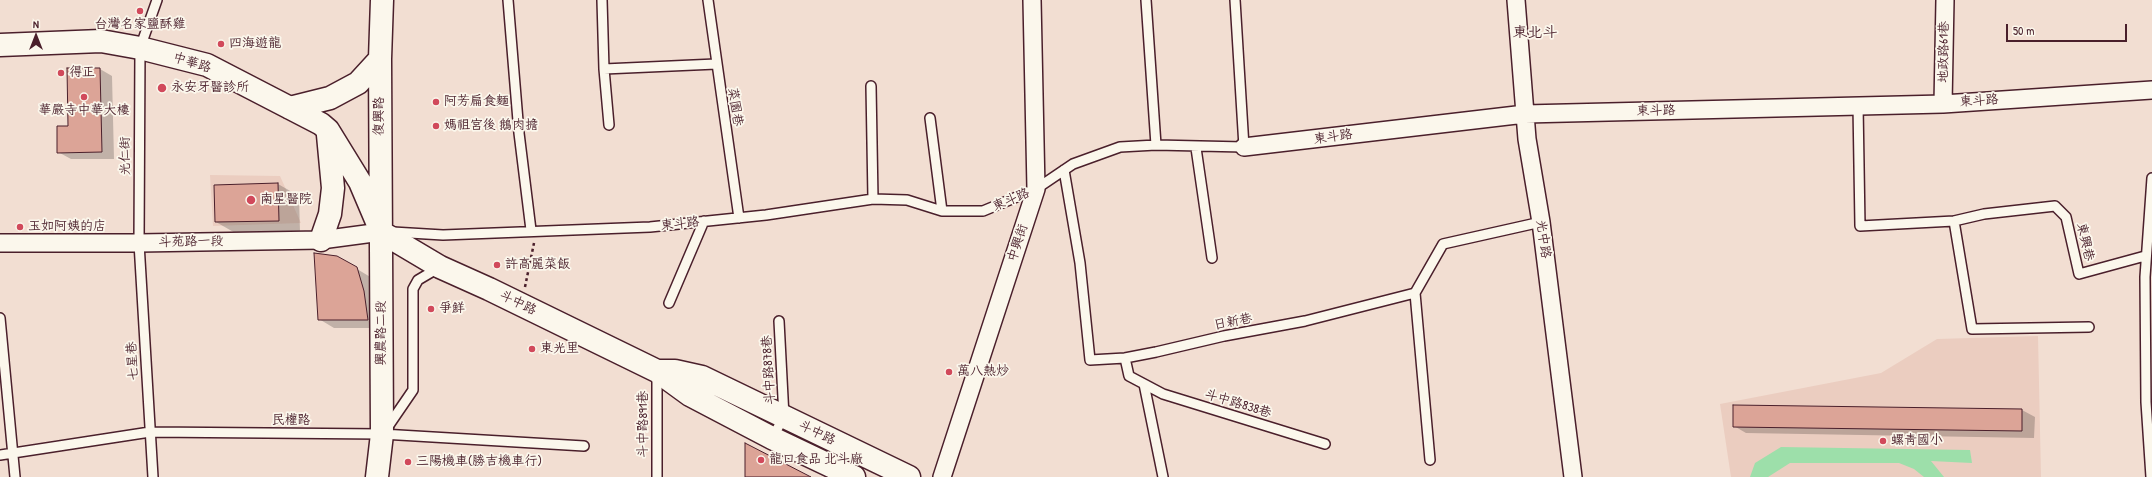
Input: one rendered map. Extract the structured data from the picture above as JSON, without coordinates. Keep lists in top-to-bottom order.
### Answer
{
  "streets": {
    "main road": [
      "中華路",
      "復興路",
      "斗中路",
      "興農路二段"
    ],
    "street": [
      "地政路61巷",
      "東斗路",
      "光中路",
      "斗苑路一段",
      "中興街"
    ],
    "lane": [
      "菜園巷",
      "光仁街",
      "東興巷",
      "日新巷",
      "七星巷",
      "斗中路878巷",
      "斗中路838巷",
      "民權路",
      "斗中路891巷"
    ]
  },
  "crossings": [
    ["地政路61巷", "東斗路"],
    ["中華路", "東斗路"],
    ["中華路", "復興路"],
    ["中華路", "光仁街"],
    ["中華路", "斗苑路一段"],
    ["中華路", "斗中路"],
    ["中華路", "興農路二段"],
    ["東斗路", "菜園巷"],
    ["東斗路", "復興路"],
    ["東斗路", "光中路"],
    ["東斗路", "斗苑路一段"],
    ["東斗路", "東興巷"],
    ["東斗路", "中興街"],
    ["東斗路", "斗中路"],
    ["東斗路", "日新巷"],
    ["東斗路", "興農路二段"],
    ["復興路", "斗苑路一段"],
    ["復興路", "斗中路"],
    ["復興路", "興農路二段"],
    ["光仁街", "斗苑路一段"],
    ["光仁街", "七星巷"],
    ["斗苑路一段", "斗中路"],
    ["斗苑路一段", "興農路二段"],
    ["斗苑路一段", "七星巷"],
    ["斗中路", "興農路二段"],
    ["斗中路", "斗中路878巷"],
    ["斗中路", "斗中路891巷"],
    ["日新巷", "斗中路838巷"],
    ["興農路二段", "民權路"],
    ["七星巷", "民權路"]
  ],
  "districts": ["東北斗"],
  "places": [
    "台灣名家鹽酥雞",
    "四海遊龍",
    "得正",
    "永安牙醫診所",
    "華嚴寺中華大樓",
    "阿芳扁食麵",
    "媽祖宮後 鵝肉擔",
    "南星醫院",
    "玉如阿姨的店",
    "許高麗菜飯",
    "爭鮮",
    "東光里",
    "萬八熱炒",
    "螺青國小",
    "龍口食品 北斗廠",
    "三陽機車(勝吉機車行)"
  ],
  "scale_bar": "50 m",
  "north": "top"
}
